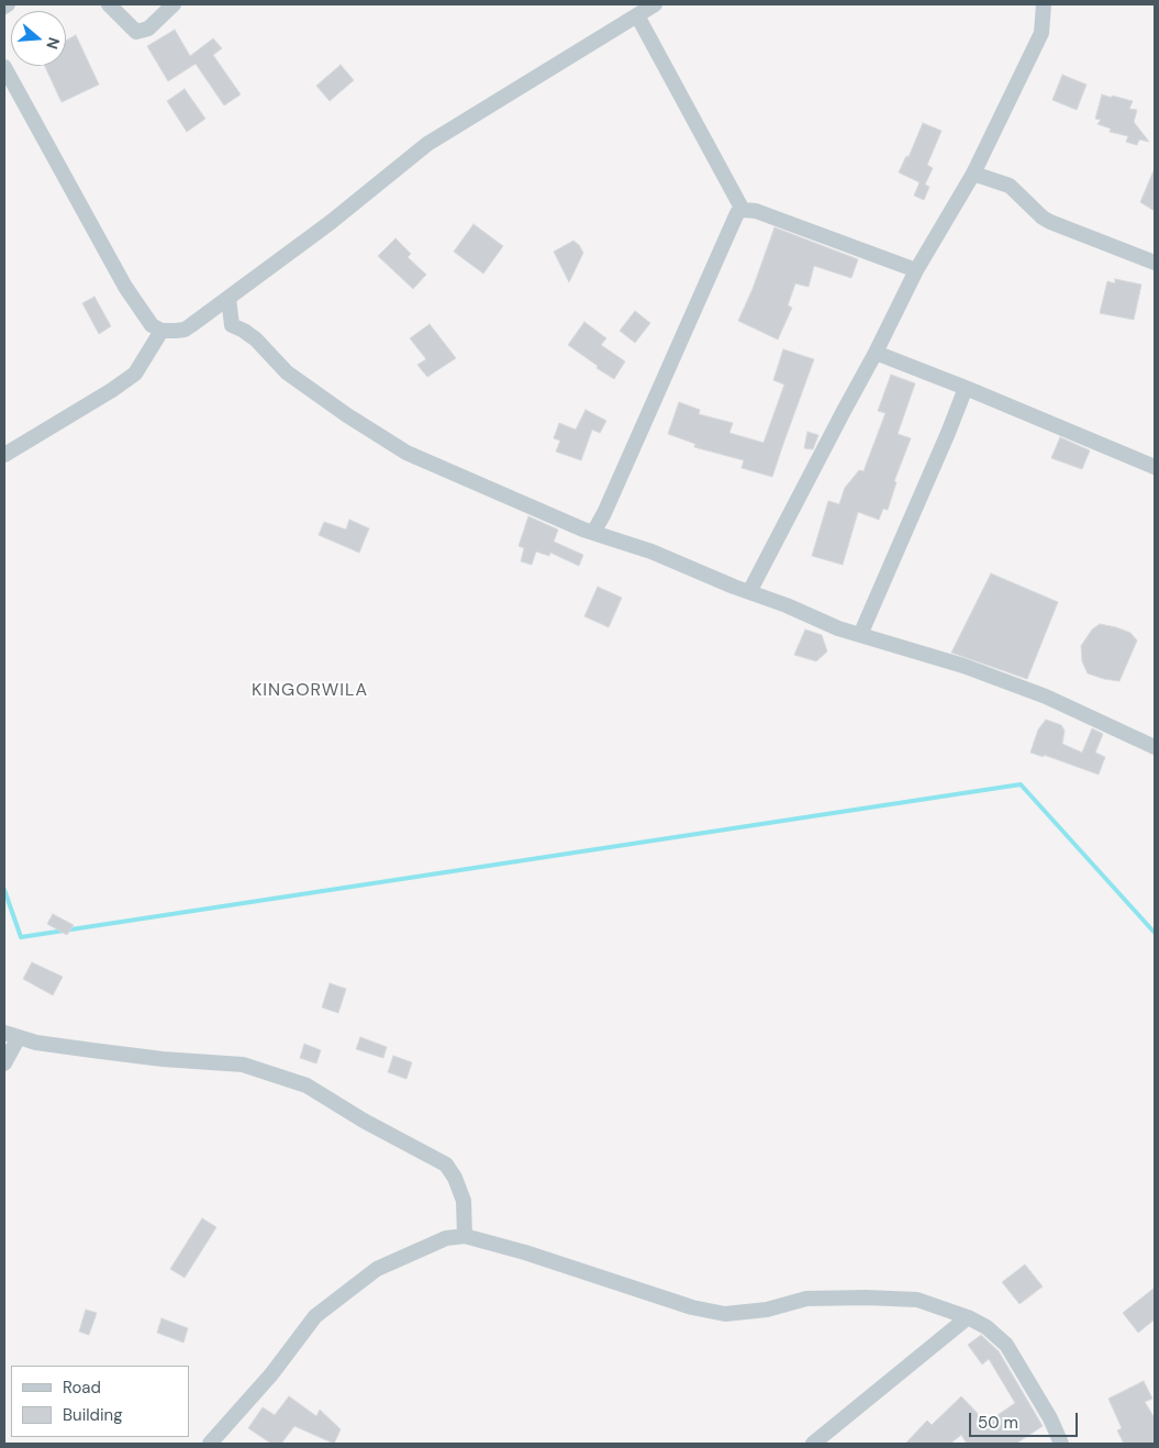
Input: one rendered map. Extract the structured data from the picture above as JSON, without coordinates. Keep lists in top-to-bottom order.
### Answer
{
  "districts": ["KINGORWILA"],
  "legend": ["Road", "Building"],
  "scale_bar": "50 m",
  "north": "right"
}
